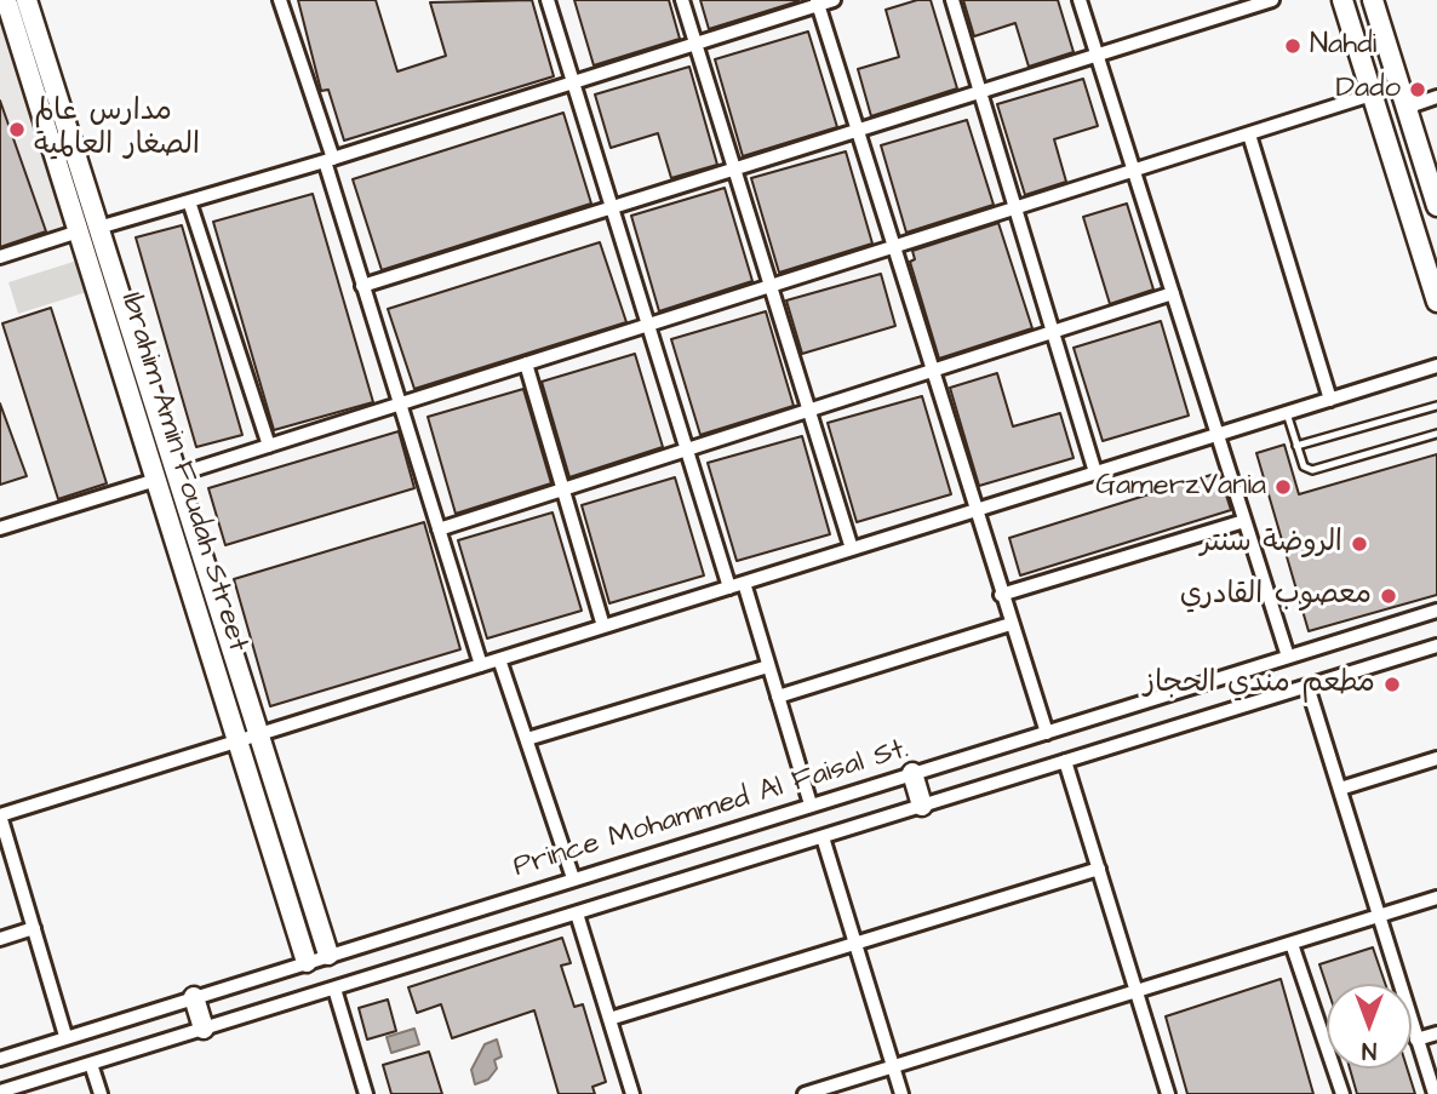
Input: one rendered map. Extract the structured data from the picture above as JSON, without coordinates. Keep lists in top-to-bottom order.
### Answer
{
  "streets": {
    "street": ["Ibrahim Amin Foudah Street", "Prince Mohammed Al Faisal St."]
  },
  "crossings": [
    ["Ibrahim Amin Foudah Street", "Prince Mohammed Al Faisal St."]
  ],
  "places": [
    "Nahdi",
    "Dado",
    "مدارس عالم الصغار العالمية",
    "GamerzVania",
    "الروضة سنتر",
    "معصوب القادري",
    "مطعم مندي الحجاز"
  ],
  "north": "bottom"
}
